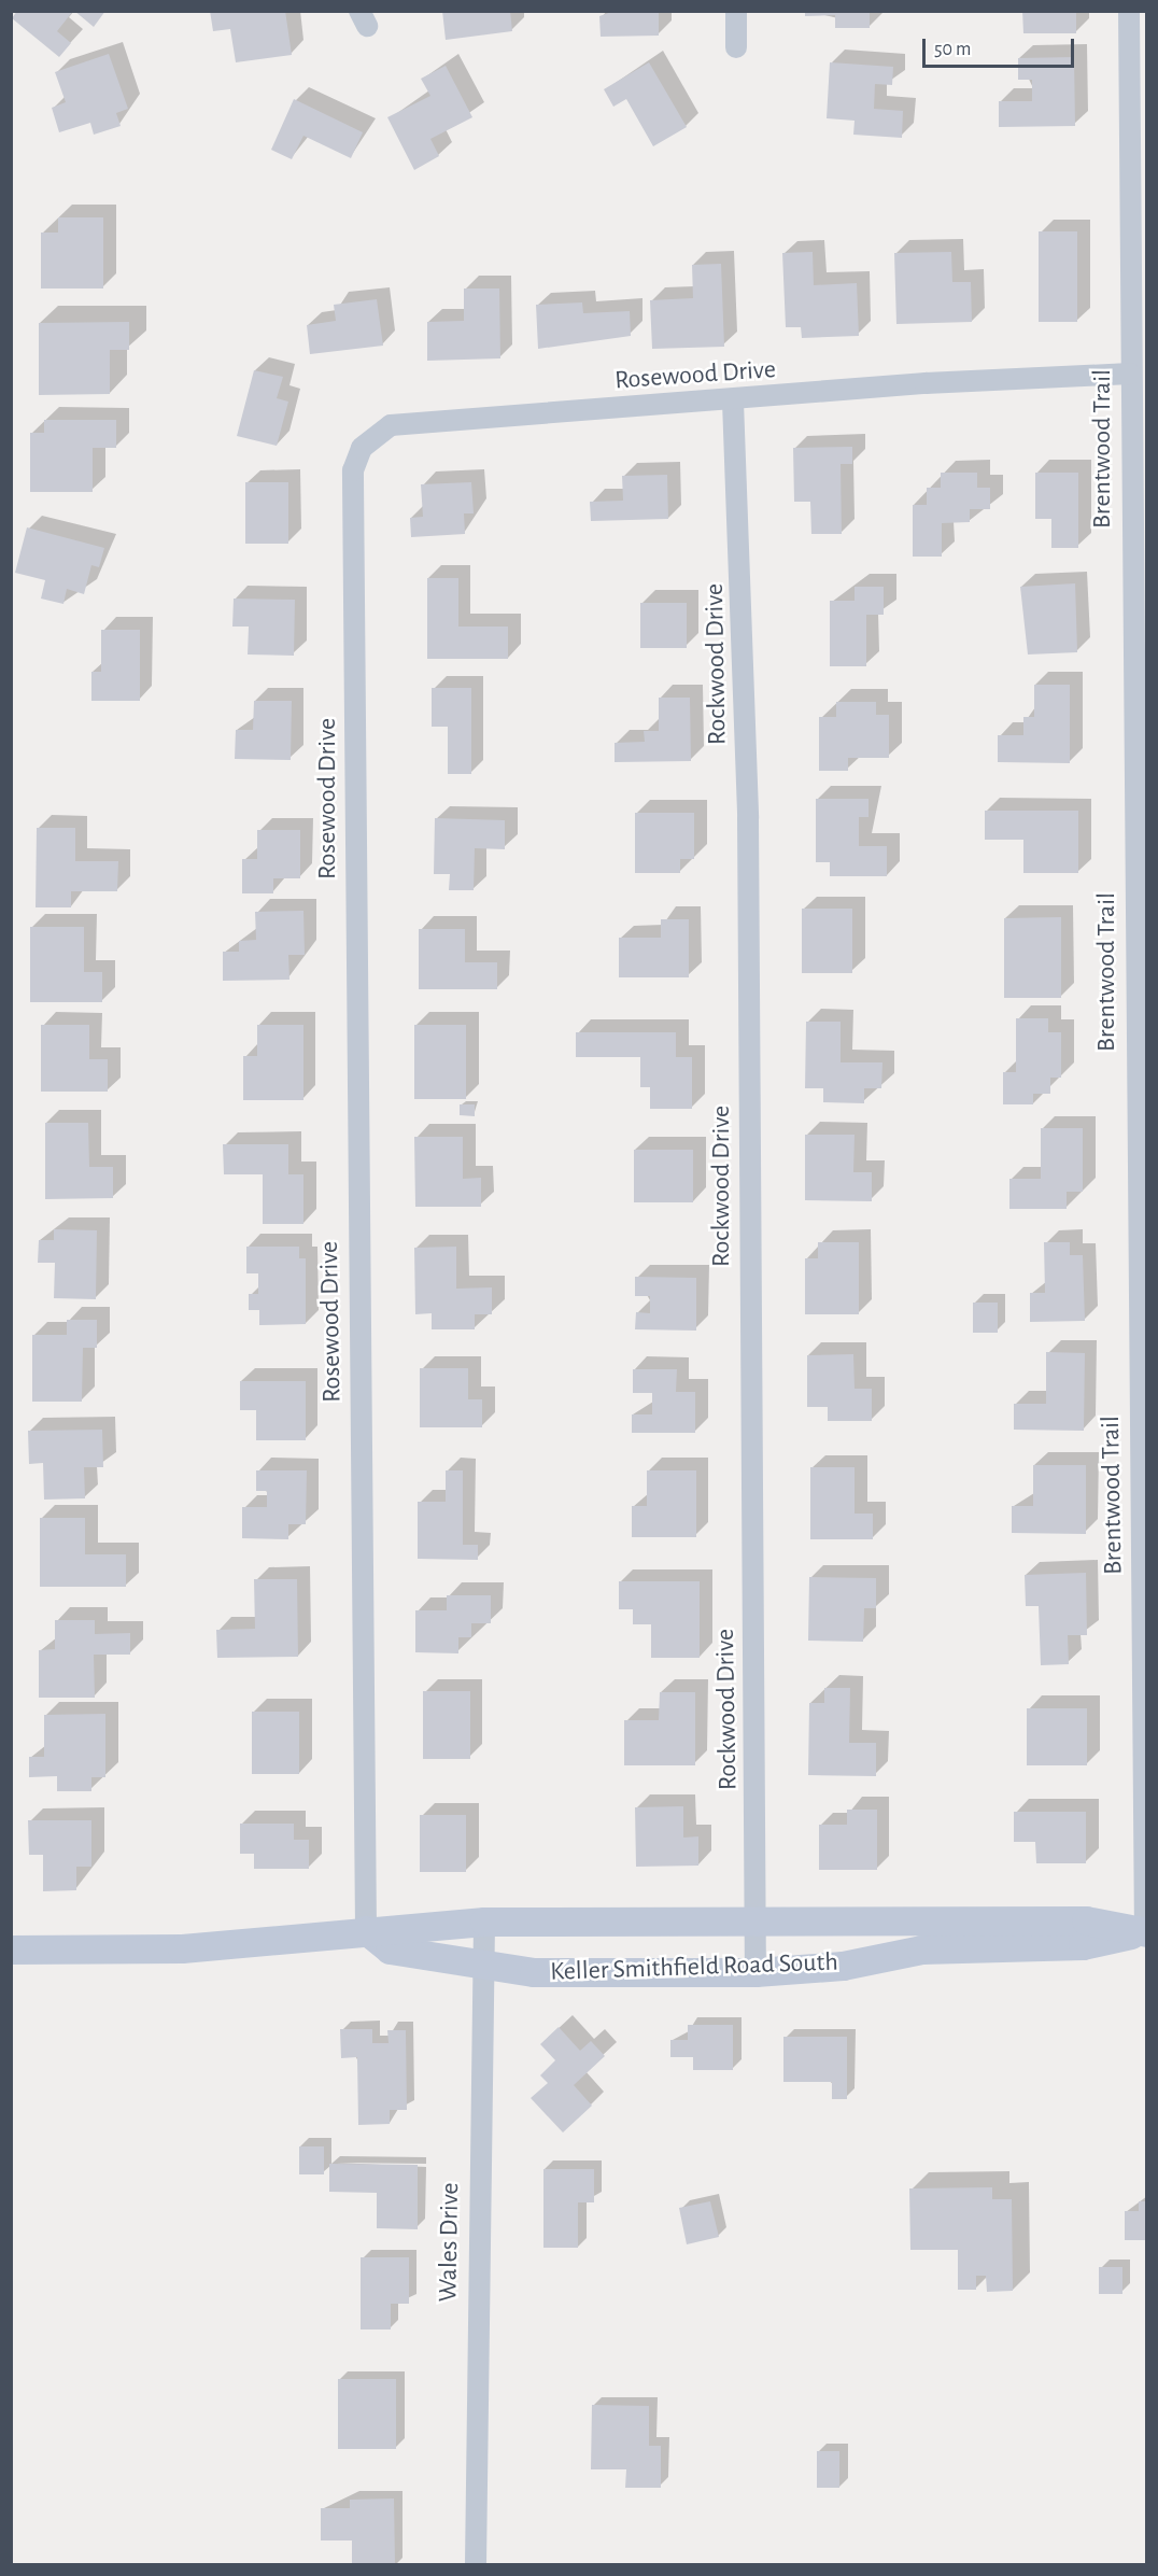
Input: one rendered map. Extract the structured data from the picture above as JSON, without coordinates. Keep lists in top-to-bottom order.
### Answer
{
  "streets": {
    "main road": ["Keller Smithfield Road South"],
    "street": [
      "Rosewood Drive",
      "Brentwood Trail",
      "Rockwood Drive",
      "Wales Drive"
    ]
  },
  "crossings": [
    ["Rosewood Drive", "Brentwood Trail"],
    ["Rosewood Drive", "Rockwood Drive"],
    ["Rosewood Drive", "Keller Smithfield Road South"],
    ["Brentwood Trail", "Keller Smithfield Road South"],
    ["Rockwood Drive", "Keller Smithfield Road South"],
    ["Keller Smithfield Road South", "Wales Drive"]
  ],
  "scale_bar": "50 m"
}
